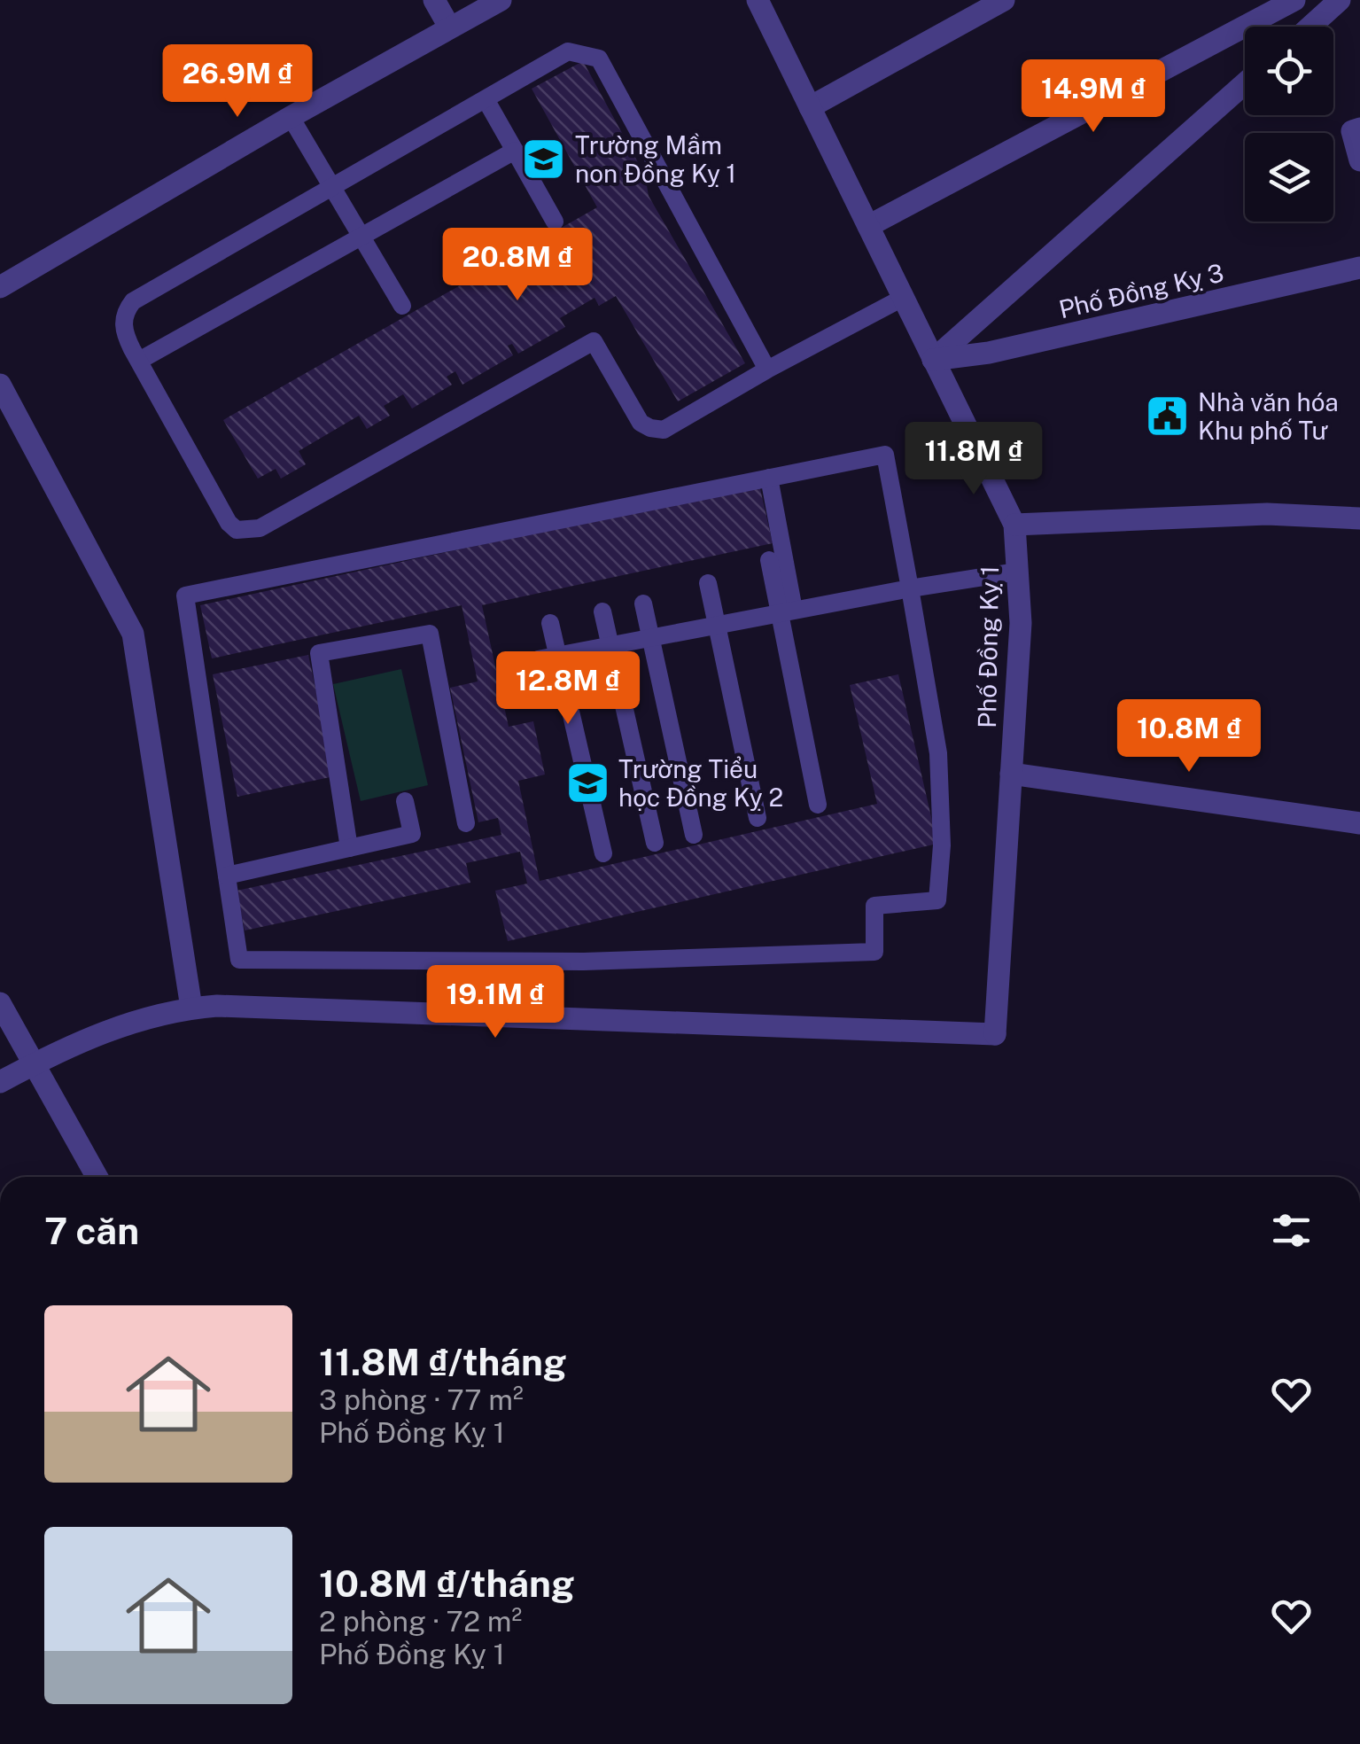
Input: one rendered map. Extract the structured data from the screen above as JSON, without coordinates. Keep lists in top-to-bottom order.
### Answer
{
  "streets": {
    "street": ["Phố Đồng Kỵ 3", "Phố Đồng Kỵ 1"]
  },
  "crossings": [
    ["Phố Đồng Kỵ 3", "Phố Đồng Kỵ 1"]
  ],
  "places": {
    "school or university": ["Trường Mầm non Đồng Kỵ 1", "Trường Tiểu học Đồng Kỵ 2"],
    "public building": ["Nhà văn hóa Khu phố Tư"]
  },
  "page": {
    "price": [
      "26.9M ₫",
      "14.9M ₫",
      "20.8M ₫",
      "11.8M ₫",
      "12.8M ₫",
      "10.8M ₫",
      "19.1M ₫"
    ],
    "heading": "7 căn",
    "list": [
      {
        "name": "11.8M ₫/tháng",
        "note": "3 phòng · 77 m² · Phố Đồng Kỵ 1"
      },
      {
        "name": "10.8M ₫/tháng",
        "note": "2 phòng · 72 m² · Phố Đồng Kỵ 1"
      }
    ]
  }
}
